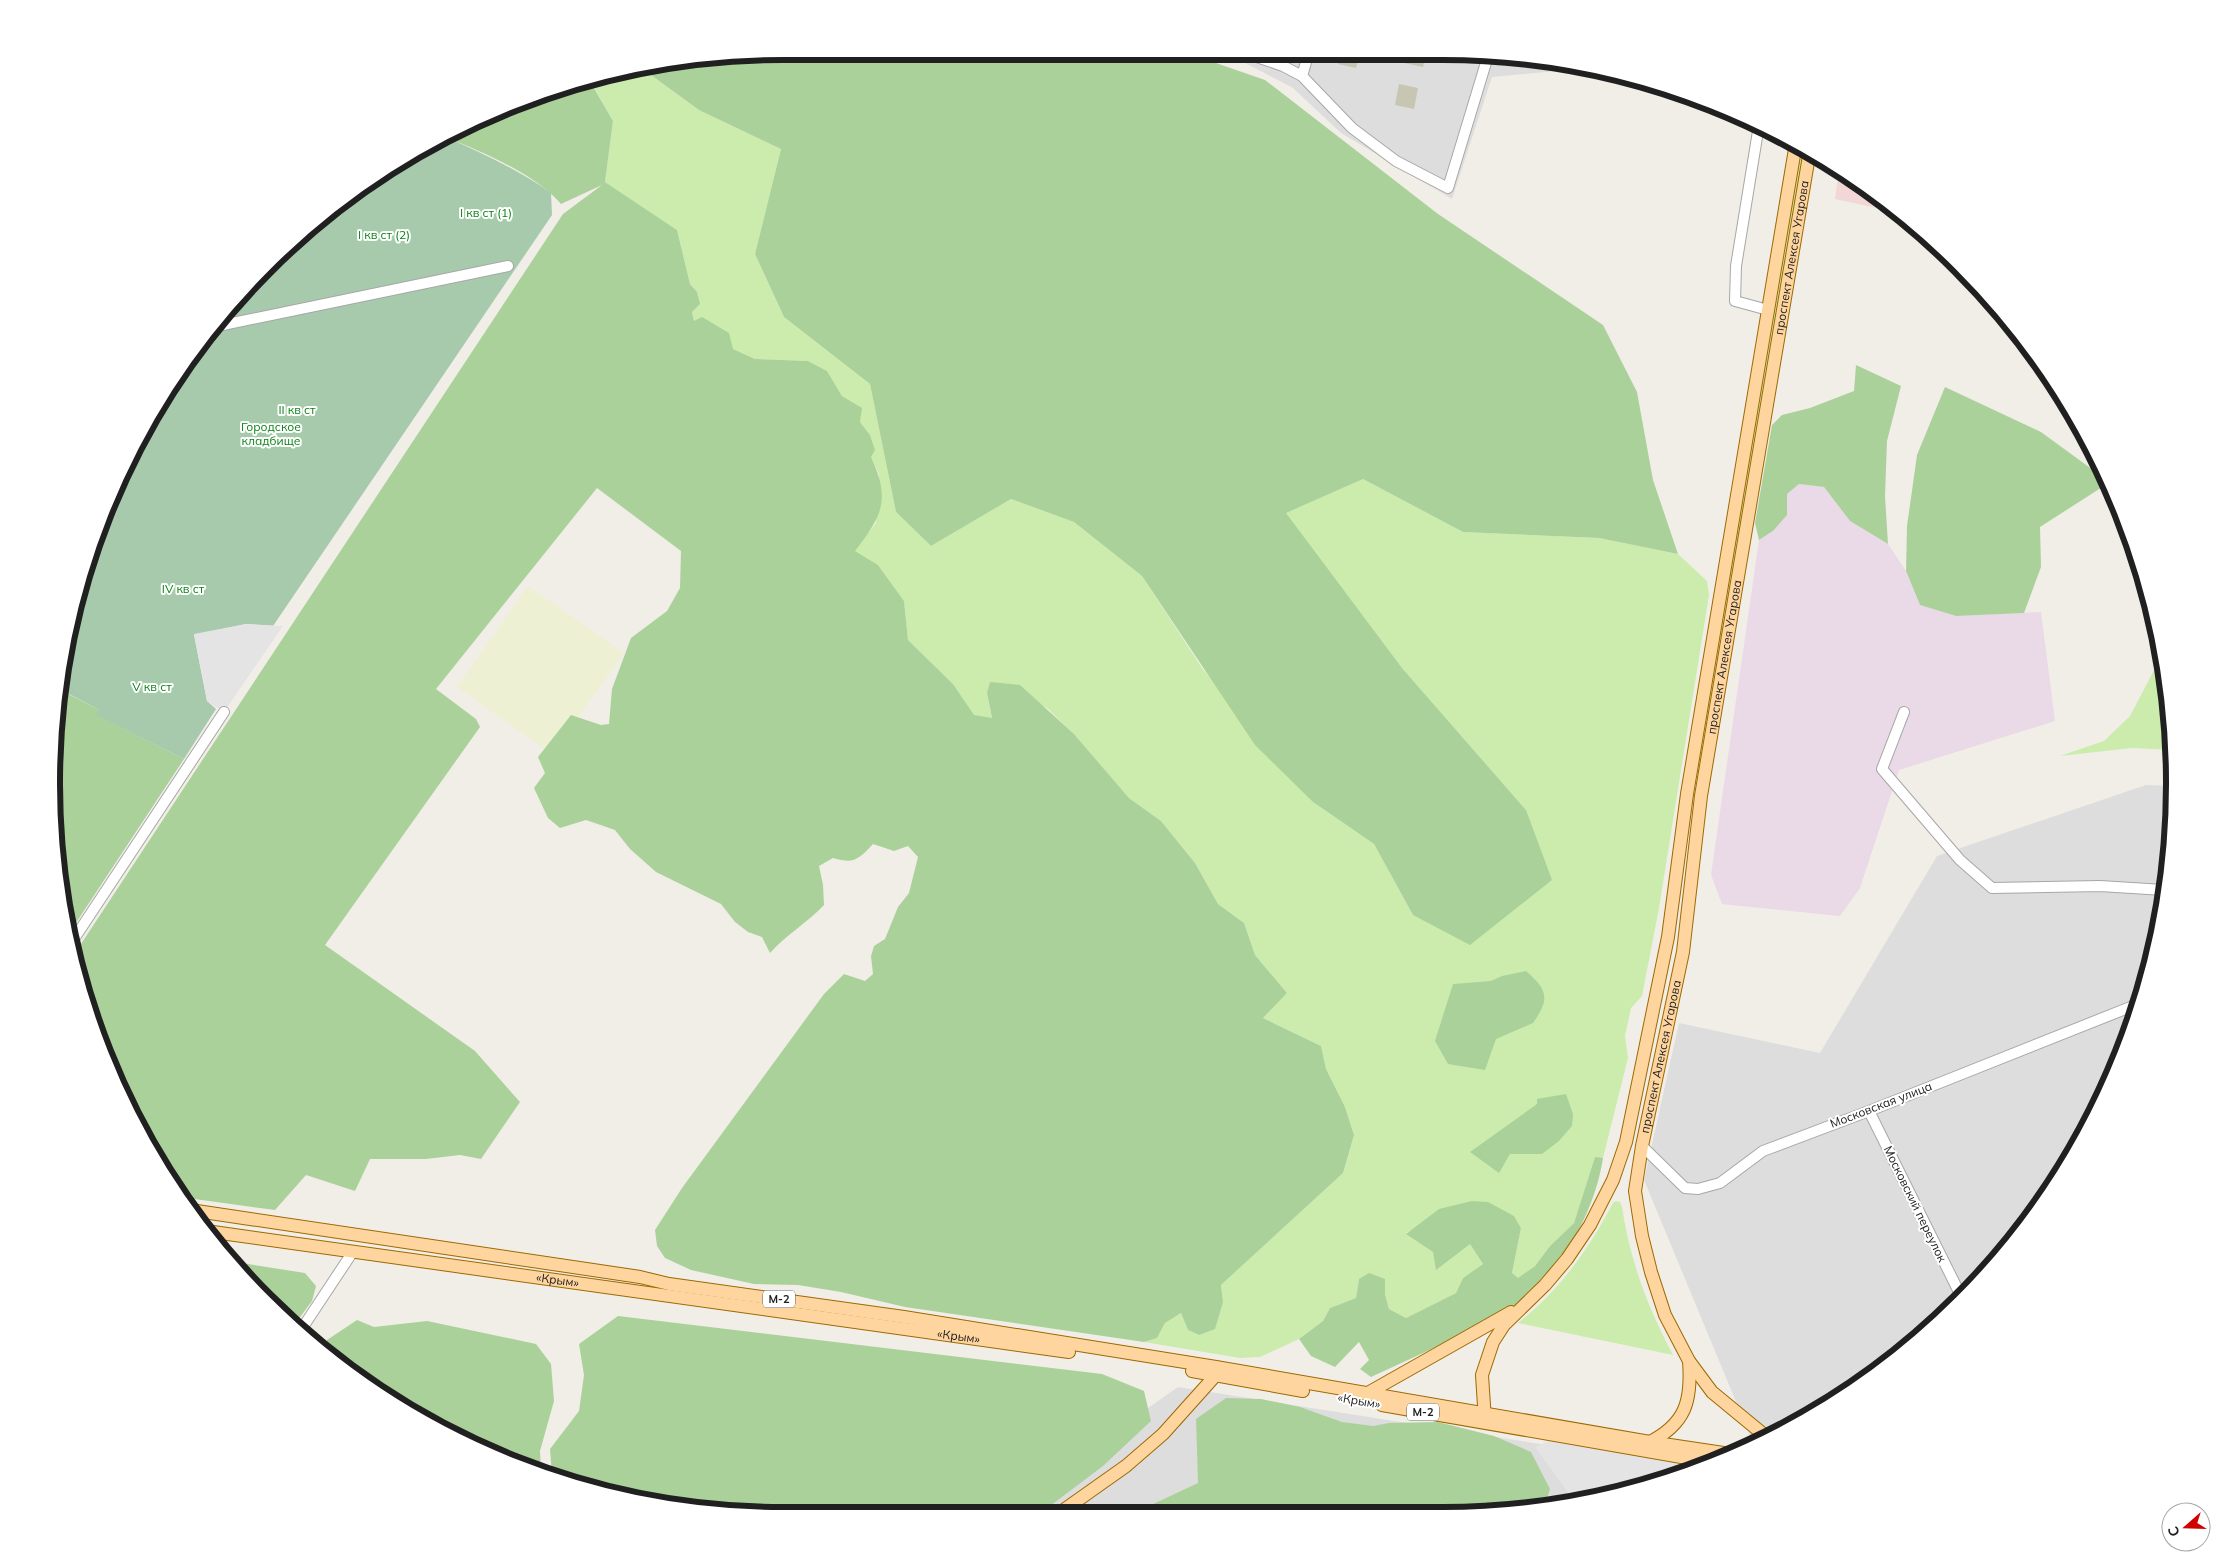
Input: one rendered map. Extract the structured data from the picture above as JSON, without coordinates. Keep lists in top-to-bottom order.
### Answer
{
  "streets": {
    "main road": ["проспект Алексея Угарова", "«Крым»", "М-2"],
    "street": ["Московская улица", "Московский переулок"]
  },
  "crossings": [
    ["проспект Алексея Угарова", "Московская улица"],
    ["проспект Алексея Угарова", "«Крым»"],
    ["Московская улица", "Московский переулок"],
    ["«Крым»", "М-2"]
  ],
  "parks": [
    "I кв ст (1)",
    "I кв ст (2)",
    "II кв ст",
    "Городское кладбище",
    "IV кв ст",
    "V кв ст"
  ],
  "north": "left"
}
